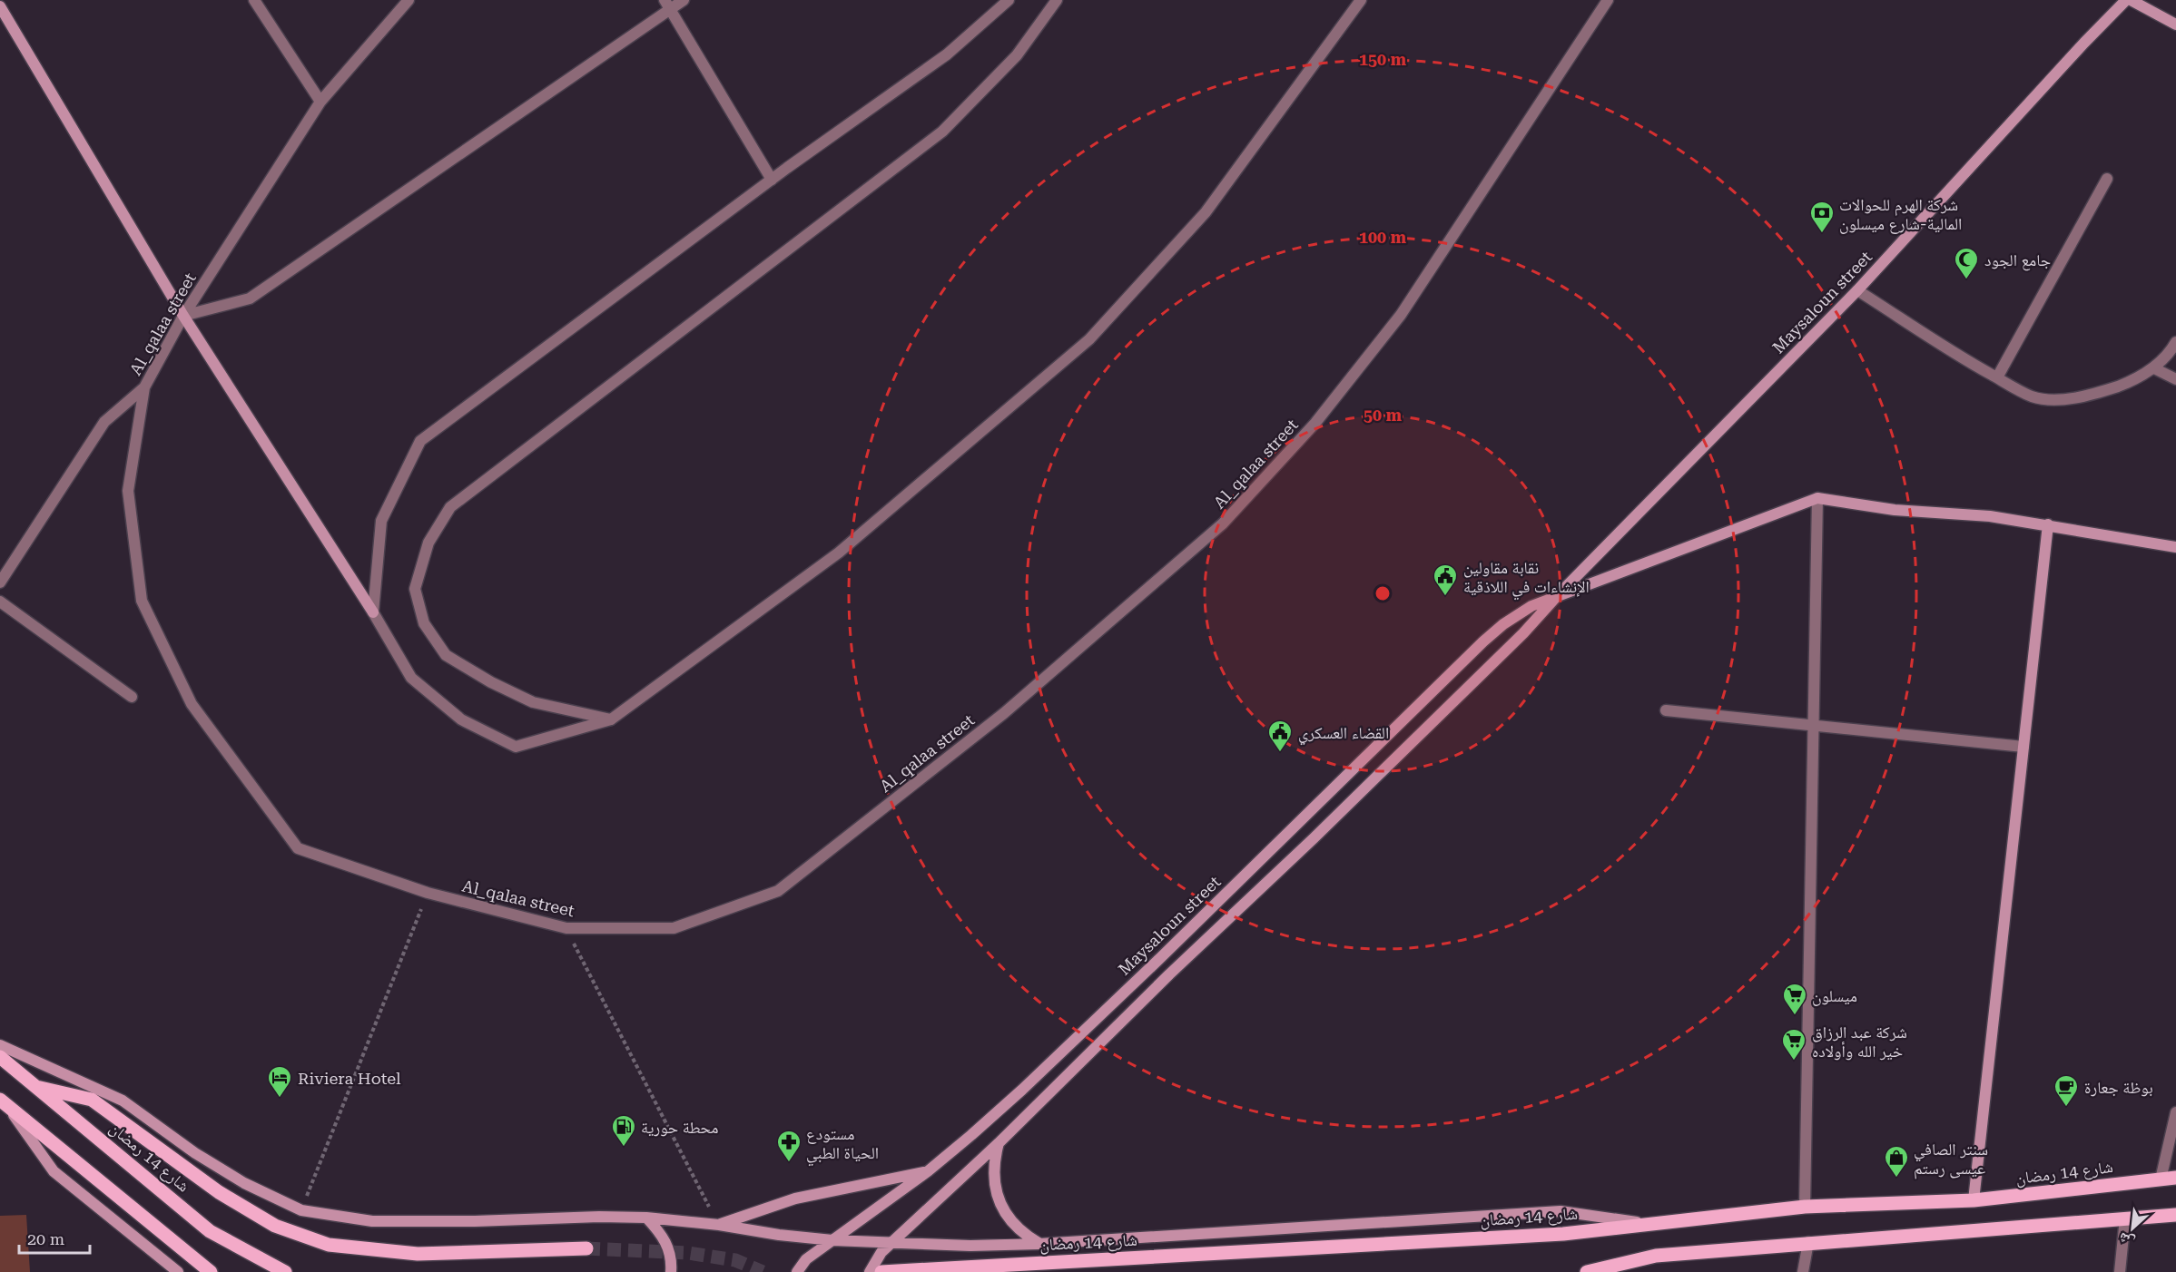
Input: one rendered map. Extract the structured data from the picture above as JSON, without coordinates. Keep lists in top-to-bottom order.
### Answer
{
  "streets": {
    "main road": ["Maysaloun street", "شارع 14 رمضان"],
    "street": ["Al_qalaa street"]
  },
  "places": {
    "bank": ["شركة الهرم للحوالات المالية-شارع ميسلون"],
    "mosque": ["جامع الجود"],
    "public building": ["نقابة مقاولين الإنشاءات في اللاذقية", "القضاء العسكري"],
    "supermarket": ["ميسلون", "شركة عبد الرزاق خير الله وأولاده"],
    "hotel": ["Riviera Hotel"],
    "cafe": ["بوظة جعارة"],
    "fuel station": ["محطة حورية"],
    "pharmacy": ["مستودع الحياة الطبي"],
    "shop": ["سنتر الصافي عيسى رستم"]
  },
  "scale_bar": "20 m",
  "north": "bottom left",
  "rings": ["150 m", "100 m", "50 m"]
}
